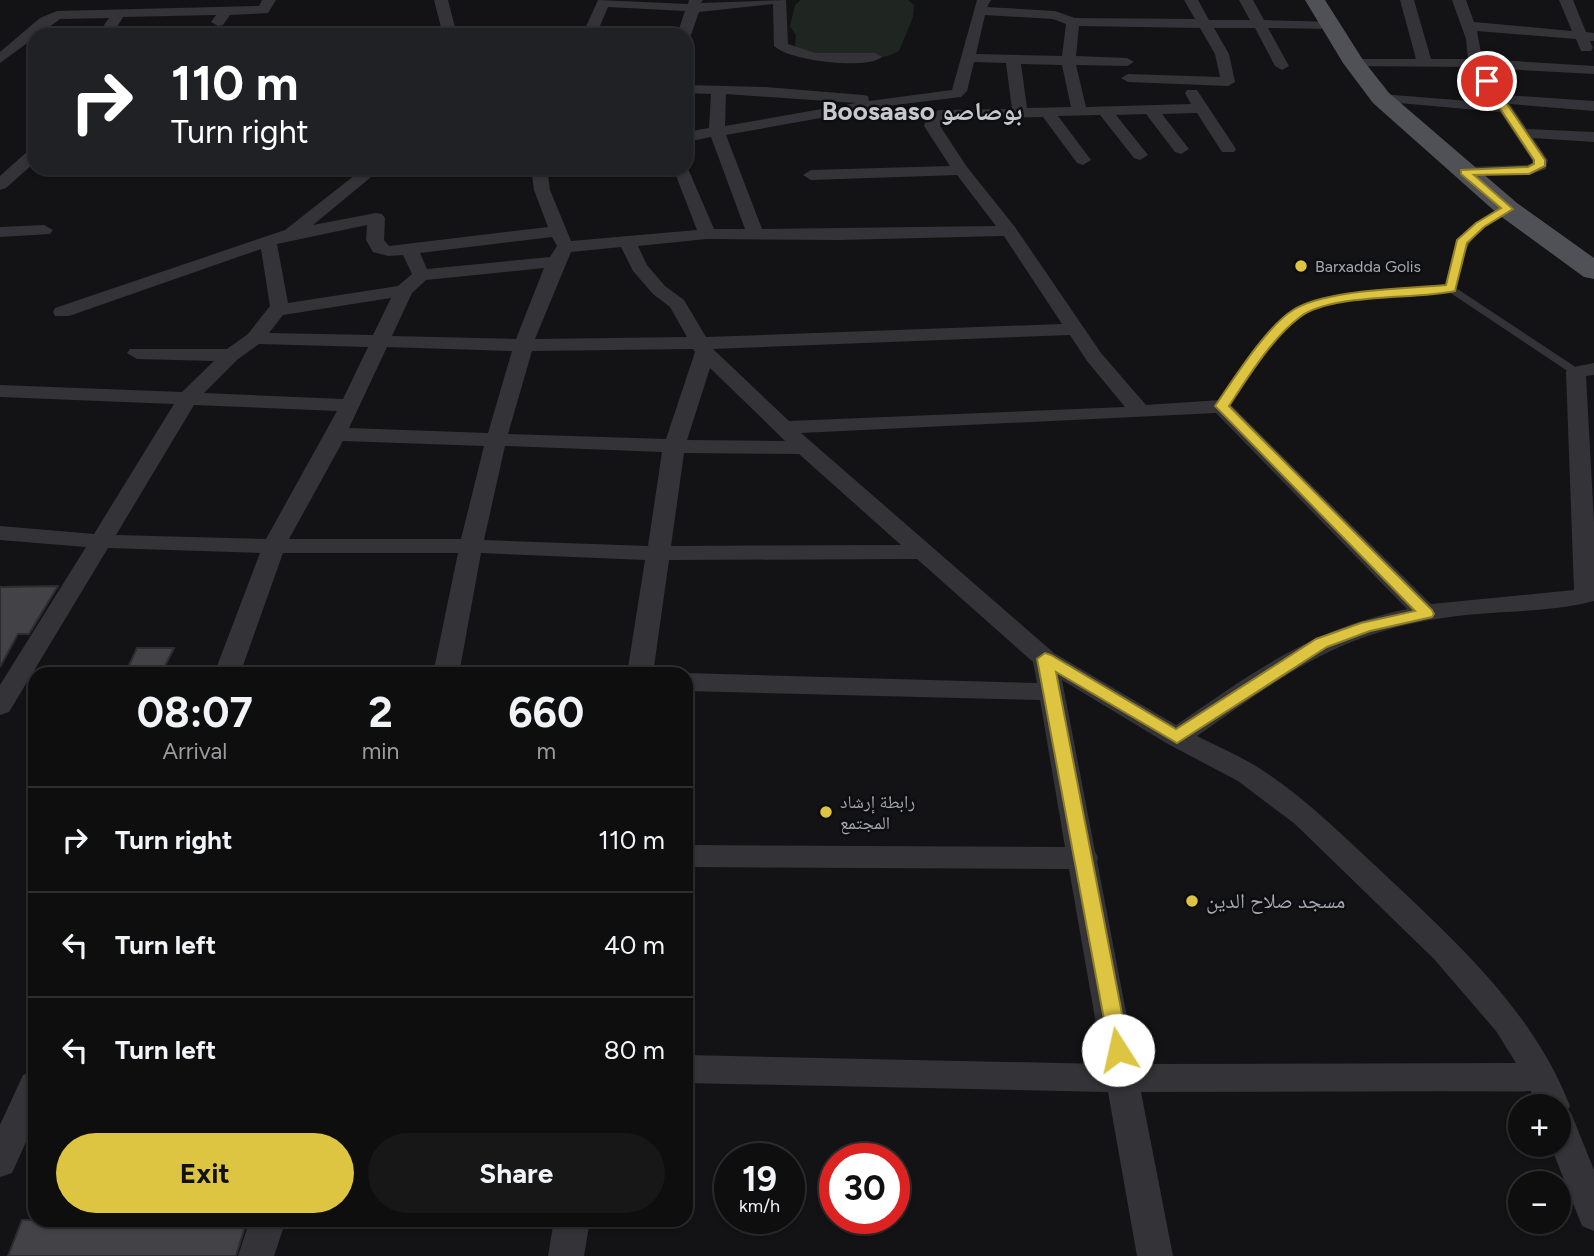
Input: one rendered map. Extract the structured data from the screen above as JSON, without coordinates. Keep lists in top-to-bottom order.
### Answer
{
  "districts": ["Boosaaso بوصاصو"],
  "places": ["Barxadda Golis", "رابطة إرشاد المجتمع", "مسجد صلاح الدين"],
  "page": {
    "turn": ["110 m", "Turn right"],
    "eta": [
      "08:07",
      "Arrival",
      "2",
      "min",
      "660",
      "m"
    ],
    "list": [
      {
        "name": "Turn right",
        "value": "110 m"
      },
      {
        "name": "Turn left",
        "value": "40 m"
      },
      {
        "name": "Turn left",
        "value": "80 m"
      }
    ],
    "map_buttons": ["+", "−"],
    "buttons": ["Exit", "Share"],
    "speed": "19 km/h",
    "limit": "30"
  }
}
